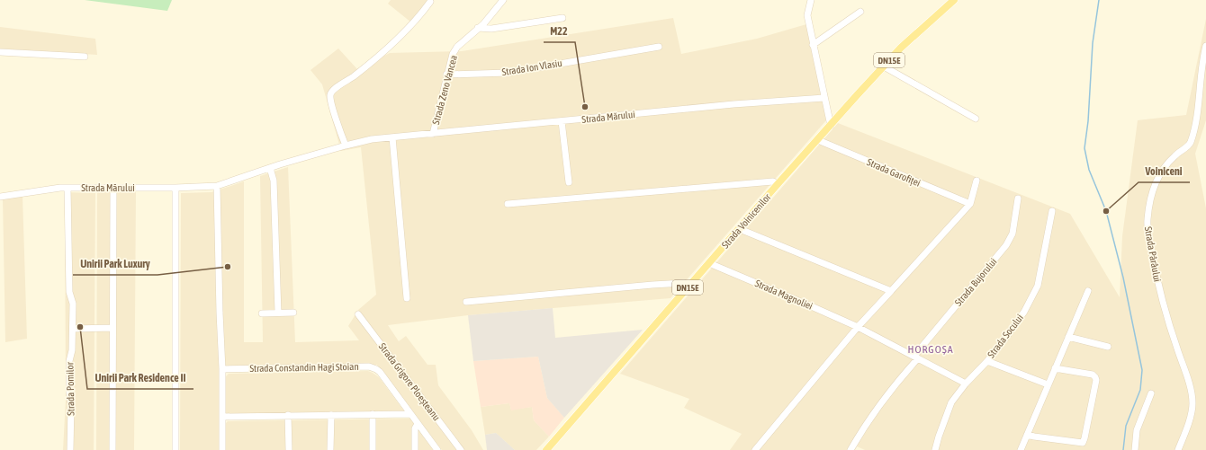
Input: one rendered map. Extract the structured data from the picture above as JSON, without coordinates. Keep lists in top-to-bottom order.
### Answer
{
  "streets": {
    "main road": ["DN15E", "Strada Voinicenilor"],
    "street": [
      "Strada Ion Vlasiu",
      "Strada Zeno Vancea",
      "Strada Mărului",
      "Strada Garofiței",
      "Strada Pârâului",
      "Strada Bujorului",
      "Strada Magnoliei",
      "Strada Socului",
      "Strada Constandin Hagi Stoian",
      "Strada Grigore Ploeșteanu",
      "Strada Pomilor"
    ]
  },
  "crossings": [
    ["Strada Ion Vlasiu", "Strada Zeno Vancea"],
    ["Strada Zeno Vancea", "Strada Mărului"],
    ["Strada Mărului", "Strada Pomilor"],
    ["Strada Garofiței", "Strada Voinicenilor"],
    ["Strada Voinicenilor", "Strada Magnoliei"],
    ["Strada Bujorului", "Strada Magnoliei"],
    ["Strada Magnoliei", "Strada Socului"]
  ],
  "districts": ["HORGOȘA"],
  "places": [
    "M22",
    "Voiniceni",
    "Unirii Park Luxury",
    "Unirii Park Residence II"
  ]
}
